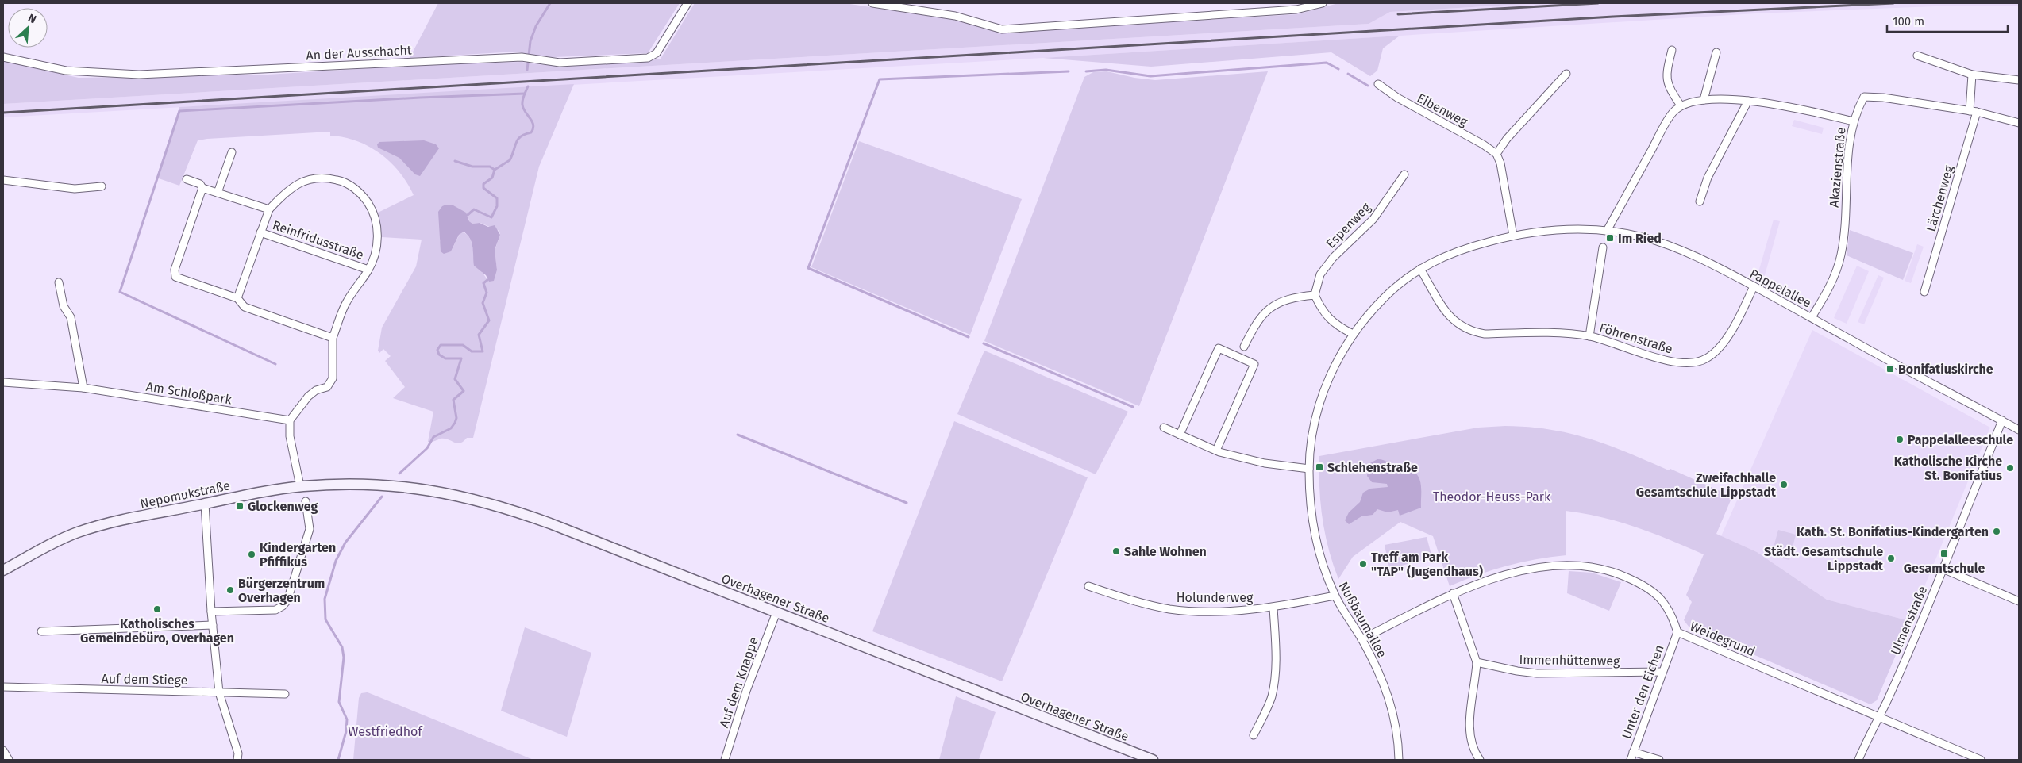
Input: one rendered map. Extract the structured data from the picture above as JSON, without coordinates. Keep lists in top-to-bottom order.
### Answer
{
  "streets": {
    "main road": ["Nepomukstraße", "Overhagener Straße"],
    "street": [
      "An der Ausschacht",
      "Eibenweg",
      "Akazienstraße",
      "Lärchenweg",
      "Espenweg",
      "Reinfridusstraße",
      "Pappelallee",
      "Föhrenstraße",
      "Am Schloßpark",
      "Holunderweg",
      "Nußbaumallee",
      "Ulmenstraße",
      "Weidegrund",
      "Immenhüttenweg",
      "Auf dem Stiege",
      "Auf dem Knappe",
      "Unter den Eichen"
    ]
  },
  "crossings": [
    ["Akazienstraße", "Lärchenweg"],
    ["Akazienstraße", "Pappelallee"],
    ["Pappelallee", "Föhrenstraße"],
    ["Pappelallee", "Nußbaumallee"],
    ["Pappelallee", "Ulmenstraße"],
    ["Föhrenstraße", "Nußbaumallee"],
    ["Nepomukstraße", "Overhagener Straße"],
    ["Holunderweg", "Nußbaumallee"],
    ["Overhagener Straße", "Auf dem Knappe"],
    ["Nußbaumallee", "Weidegrund"],
    ["Ulmenstraße", "Weidegrund"],
    ["Weidegrund", "Unter den Eichen"],
    ["Immenhüttenweg", "Unter den Eichen"]
  ],
  "parks": ["Theodor-Heuss-Park", "Westfriedhof"],
  "places": {
    "transit": [
      "Im Ried",
      "Bonifatiuskirche",
      "Schlehenstraße",
      "Glockenweg",
      "Gesamtschule"
    ],
    "other": [
      "Pappelalleeschule",
      "Katholische Kirche St. Bonifatius",
      "Zweifachhalle Gesamtschule Lippstadt",
      "Kath. St. Bonifatius-Kindergarten",
      "Sahle Wohnen",
      "Kindergarten Pfiffikus",
      "Städt. Gesamtschule Lippstadt",
      "Treff am Park \"TAP\" (Jugendhaus)",
      "Bürgerzentrum Overhagen",
      "Katholisches Gemeindebüro, Overhagen"
    ]
  },
  "scale_bar": "100 m",
  "north": "top right"
}
